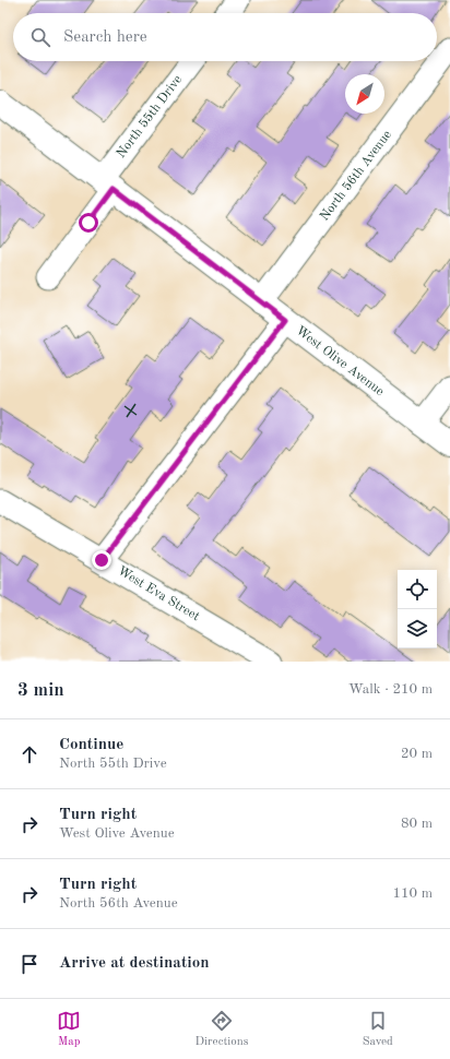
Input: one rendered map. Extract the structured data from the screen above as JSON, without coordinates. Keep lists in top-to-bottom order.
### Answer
{
  "streets": {
    "main road": ["West Olive Avenue"],
    "street": ["North 55th Drive", "North 56th Avenue", "West Eva Street"]
  },
  "crossings": [
    ["North 55th Drive", "West Olive Avenue"],
    ["North 56th Avenue", "West Olive Avenue"]
  ],
  "north": "bottom left",
  "page": {
    "search": "Search here",
    "heading": ["3 min", "Walk · 210 m"],
    "list": [
      ["Continue", "North 55th Drive", "20 m"],
      ["Turn right", "West Olive Avenue", "80 m"],
      ["Turn right", "North 56th Avenue", "110 m"],
      "Arrive at destination"
    ],
    "nav": ["Map", "Directions", "Saved"]
  }
}
